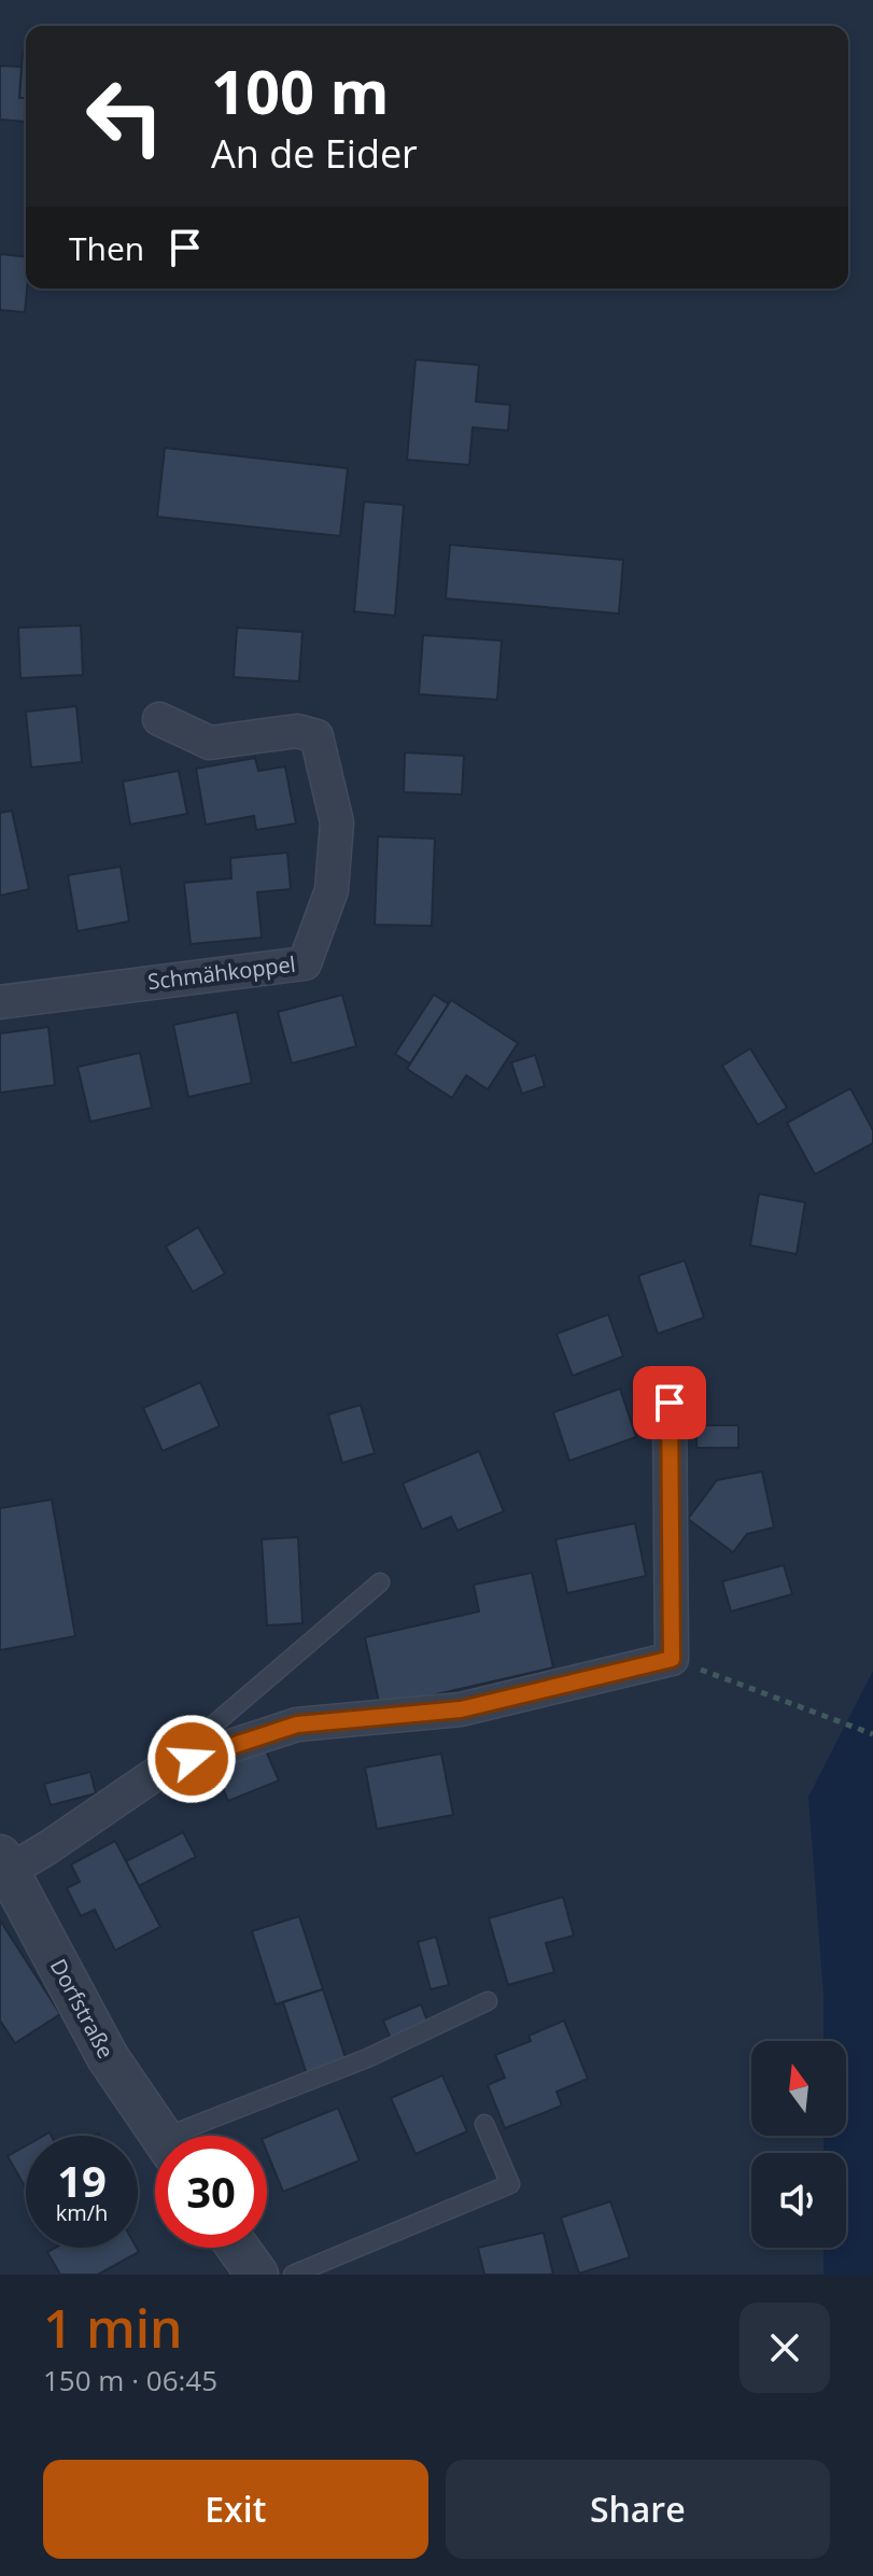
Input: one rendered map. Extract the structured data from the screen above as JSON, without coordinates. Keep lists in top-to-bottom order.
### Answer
{
  "streets": {
    "street": ["Schmähkoppel", "Dorfstraße"]
  },
  "north": "top",
  "page": {
    "turn": ["100 m", "An de Eider"],
    "then": "Then",
    "speed": "19 km/h",
    "limit": "30",
    "heading": ["1 min", "150 m · 06:45"],
    "buttons": ["Exit", "Share"]
  }
}
